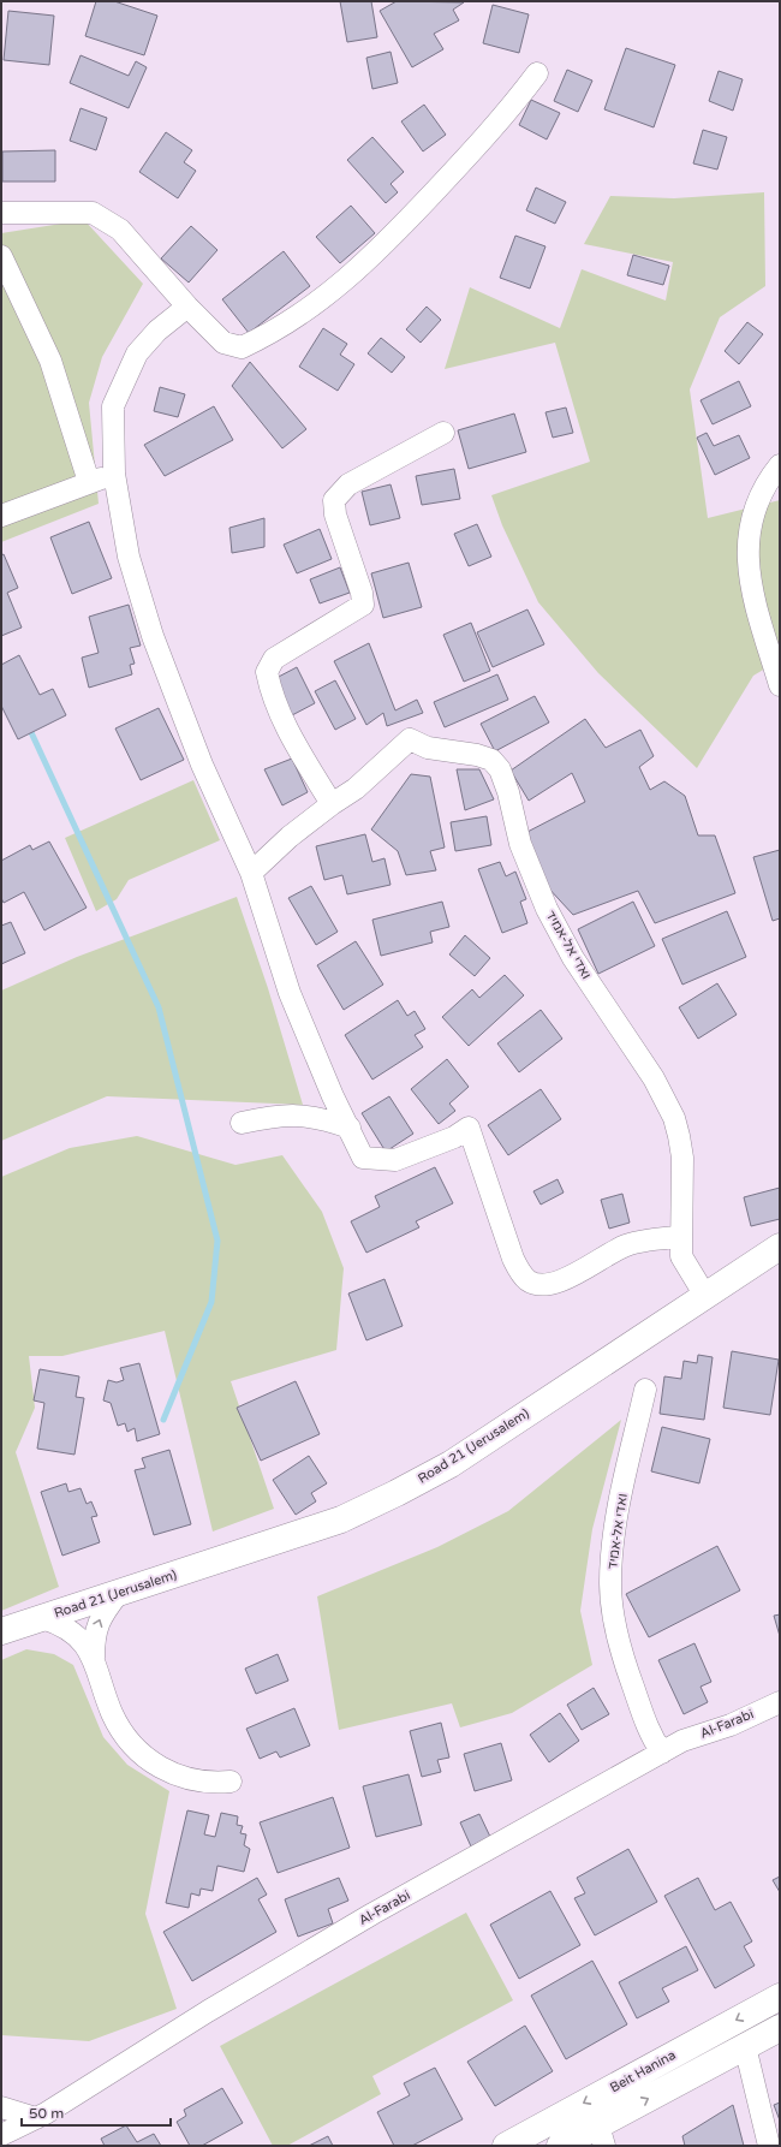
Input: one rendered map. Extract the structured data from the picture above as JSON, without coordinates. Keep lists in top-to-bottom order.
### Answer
{
  "streets": {
    "main road": ["Road 21 (Jerusalem)", "Beit Hanina"],
    "street": ["ואדי אל-אמיד", "Al-Farabi"]
  },
  "crossings": [
    ["ואדי אל-אמיד", "Road 21 (Jerusalem)"],
    ["ואדי אל-אמיד", "Al-Farabi"]
  ],
  "scale_bar": "50 m"
}
